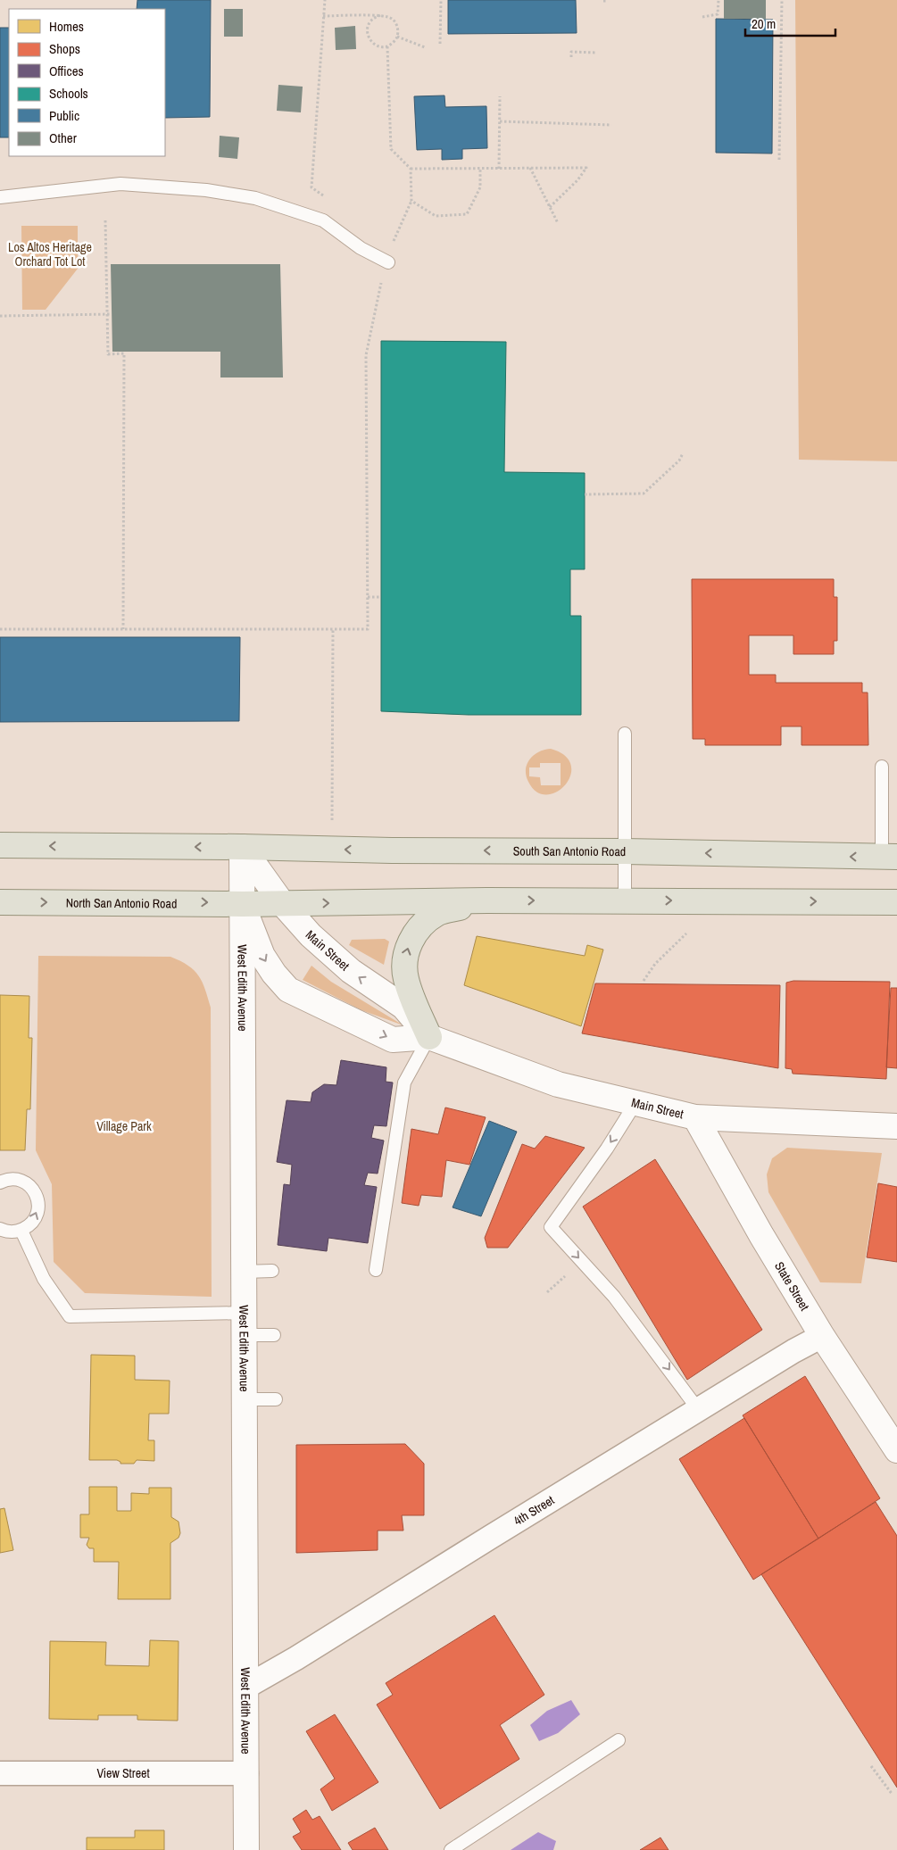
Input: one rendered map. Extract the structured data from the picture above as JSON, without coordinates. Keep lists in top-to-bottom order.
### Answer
{
  "streets": {
    "main road": ["South San Antonio Road", "North San Antonio Road"],
    "street": [
      "Main Street",
      "West Edith Avenue",
      "State Street",
      "4th Street",
      "View Street"
    ]
  },
  "crossings": [
    ["South San Antonio Road", "Main Street"],
    ["South San Antonio Road", "West Edith Avenue"],
    ["North San Antonio Road", "Main Street"],
    ["North San Antonio Road", "West Edith Avenue"],
    ["Main Street", "West Edith Avenue"],
    ["Main Street", "State Street"],
    ["West Edith Avenue", "4th Street"],
    ["West Edith Avenue", "View Street"],
    ["State Street", "4th Street"]
  ],
  "parks": ["Los Altos Heritage Orchard Tot Lot", "Village Park"],
  "legend": [
    "Homes",
    "Shops",
    "Offices",
    "Schools",
    "Public",
    "Other"
  ],
  "scale_bar": "20 m"
}
